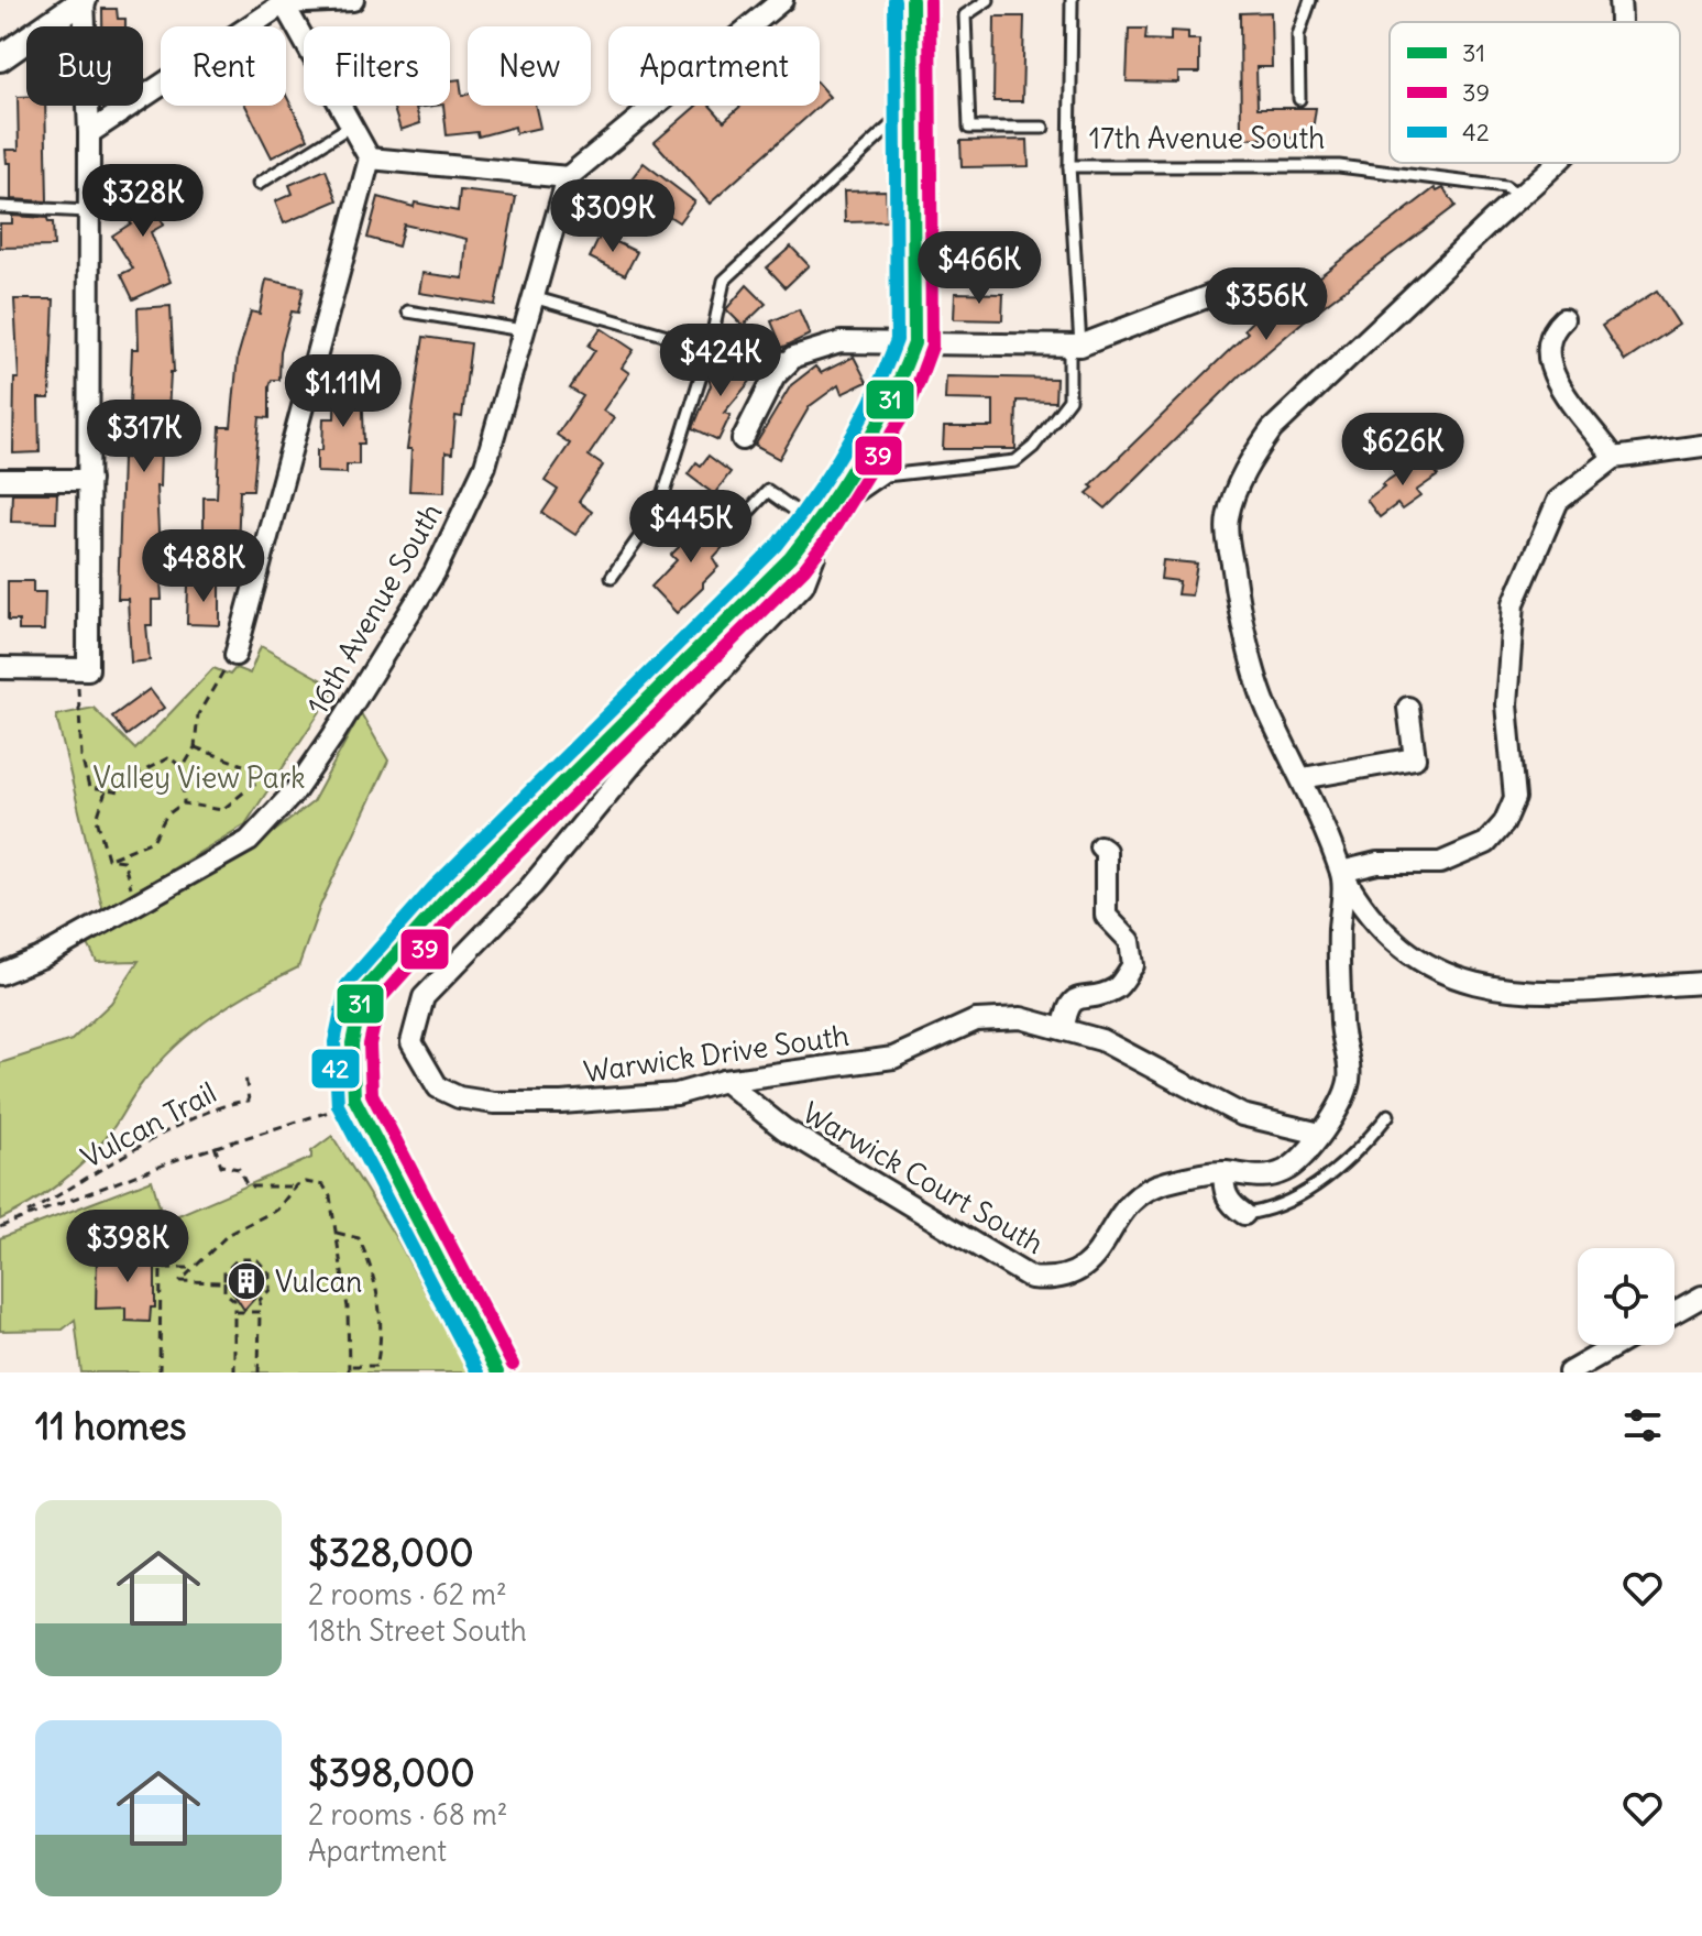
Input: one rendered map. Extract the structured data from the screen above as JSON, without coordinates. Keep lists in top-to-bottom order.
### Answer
{
  "streets": {
    "street": ["16th Avenue South", "Warwick Drive South", "Warwick Court South"],
    "lane": ["17th Avenue South"],
    "path": ["Vulcan Trail"]
  },
  "crossings": [
    ["Warwick Drive South", "Warwick Court South"]
  ],
  "parks": ["Valley View Park"],
  "places": {
    "building": ["Vulcan"]
  },
  "lines": ["transit line 31", "transit line 39", "transit line 42"],
  "legend": ["31", "39", "42"],
  "page": {
    "chip": [
      "Buy",
      "Rent",
      "Filters",
      "New",
      "Apartment"
    ],
    "price": [
      "$328K",
      "$309K",
      "$466K",
      "$356K",
      "$424K",
      "$1.11M",
      "$317K",
      "$626K",
      "$445K",
      "$488K",
      "$398K"
    ],
    "heading": "11 homes",
    "list": [
      {
        "name": "$328,000",
        "note": "2 rooms · 62 m² · 18th Street South"
      },
      {
        "name": "$398,000",
        "note": "2 rooms · 68 m² · Apartment"
      }
    ]
  }
}
